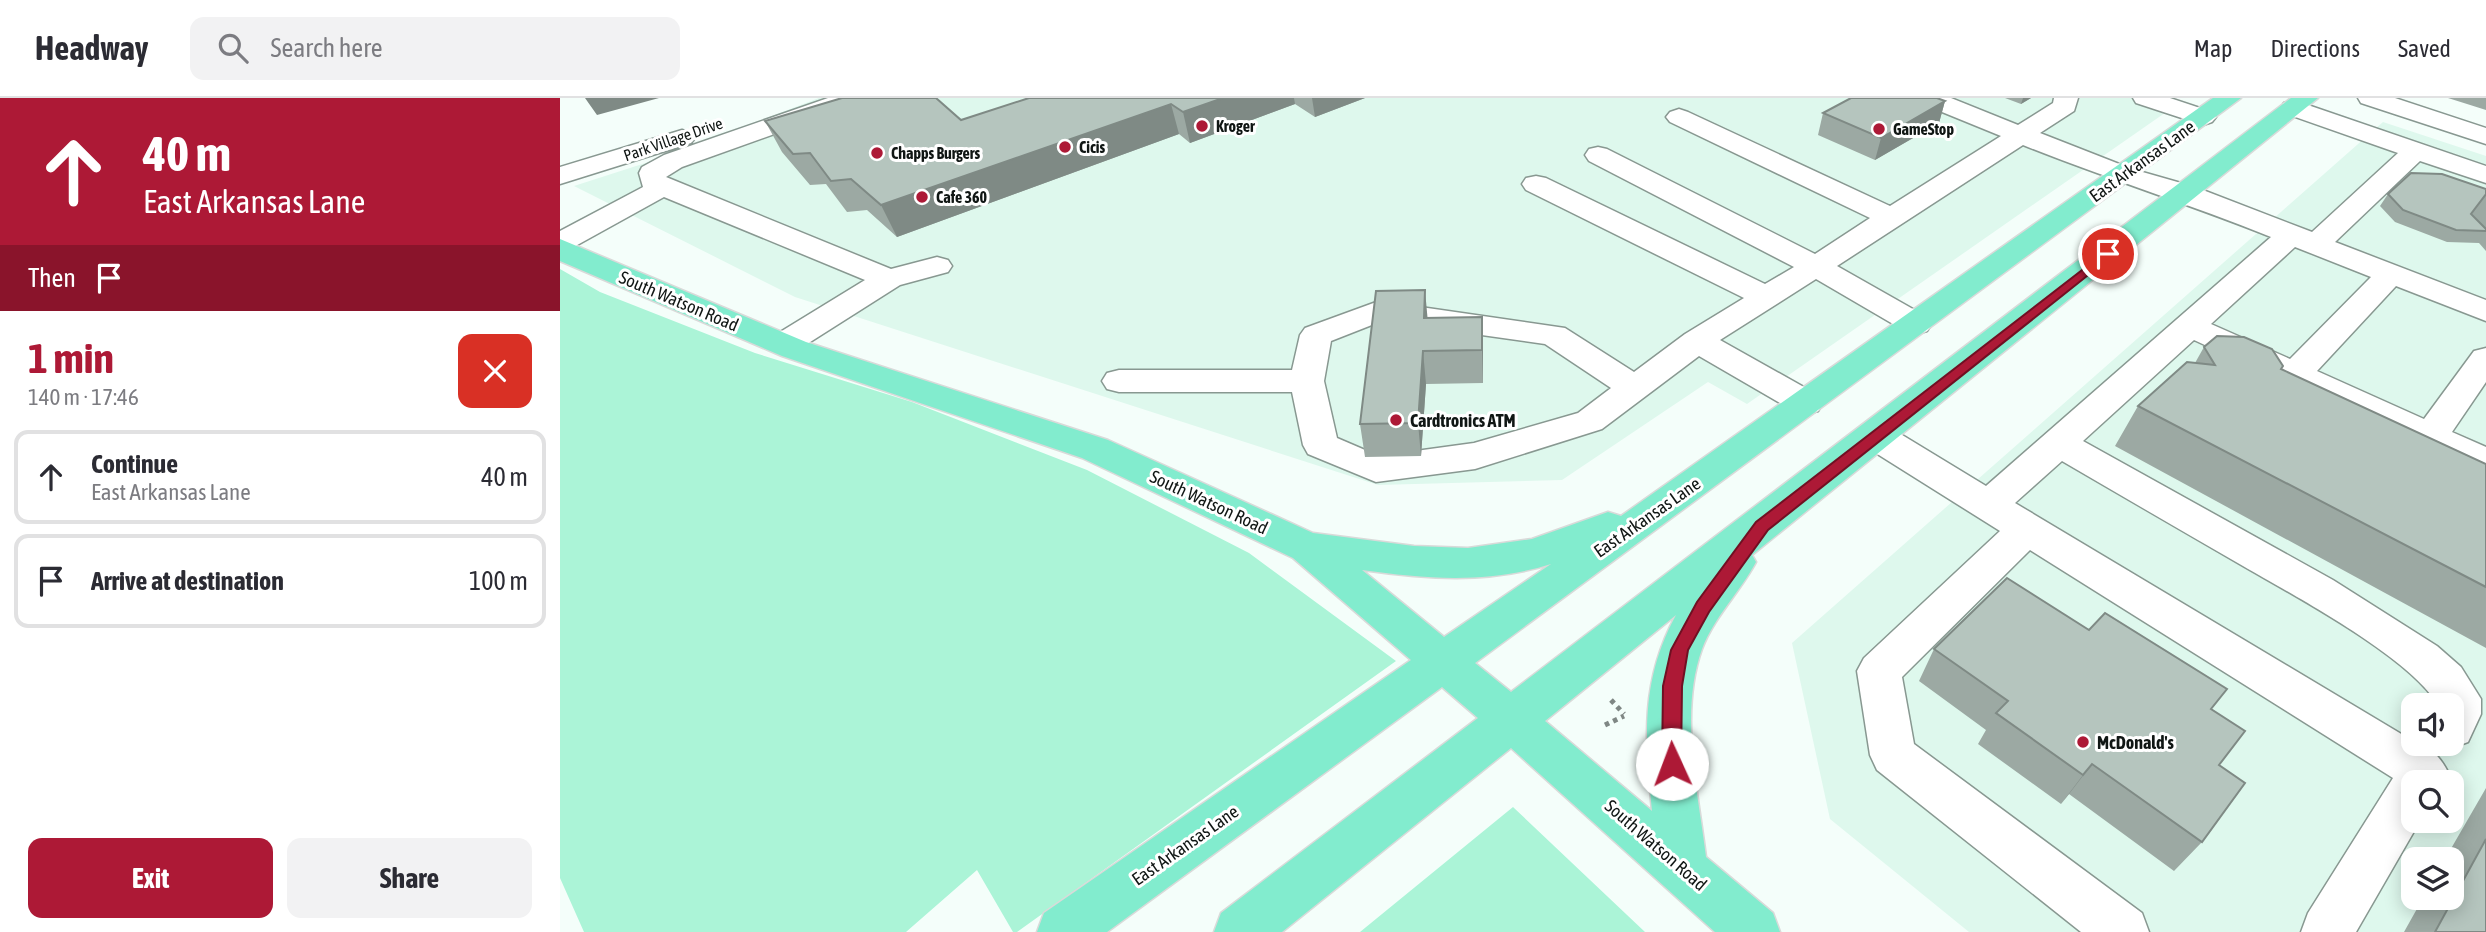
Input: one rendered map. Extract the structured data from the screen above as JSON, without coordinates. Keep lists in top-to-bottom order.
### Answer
{
  "streets": {
    "main road": ["East Arkansas Lane", "South Watson Road"],
    "street": ["Park Village Drive"]
  },
  "crossings": [
    ["East Arkansas Lane", "South Watson Road"]
  ],
  "places": [
    "Kroger",
    "GameStop",
    "Cicis",
    "Chapps Burgers",
    "Cafe 360",
    "Cardtronics ATM",
    "McDonald's"
  ],
  "page": {
    "header": "Headway",
    "search": "Search here",
    "nav": ["Map", "Directions", "Saved"],
    "turn": ["40 m", "East Arkansas Lane"],
    "then": "Then",
    "heading": ["1 min", "140 m · 17:46"],
    "list": [
      {
        "name": "Continue",
        "note": "East Arkansas Lane",
        "value": "40 m"
      },
      {
        "name": "Arrive at destination",
        "value": "100 m"
      }
    ],
    "buttons": ["Exit", "Share"]
  }
}
